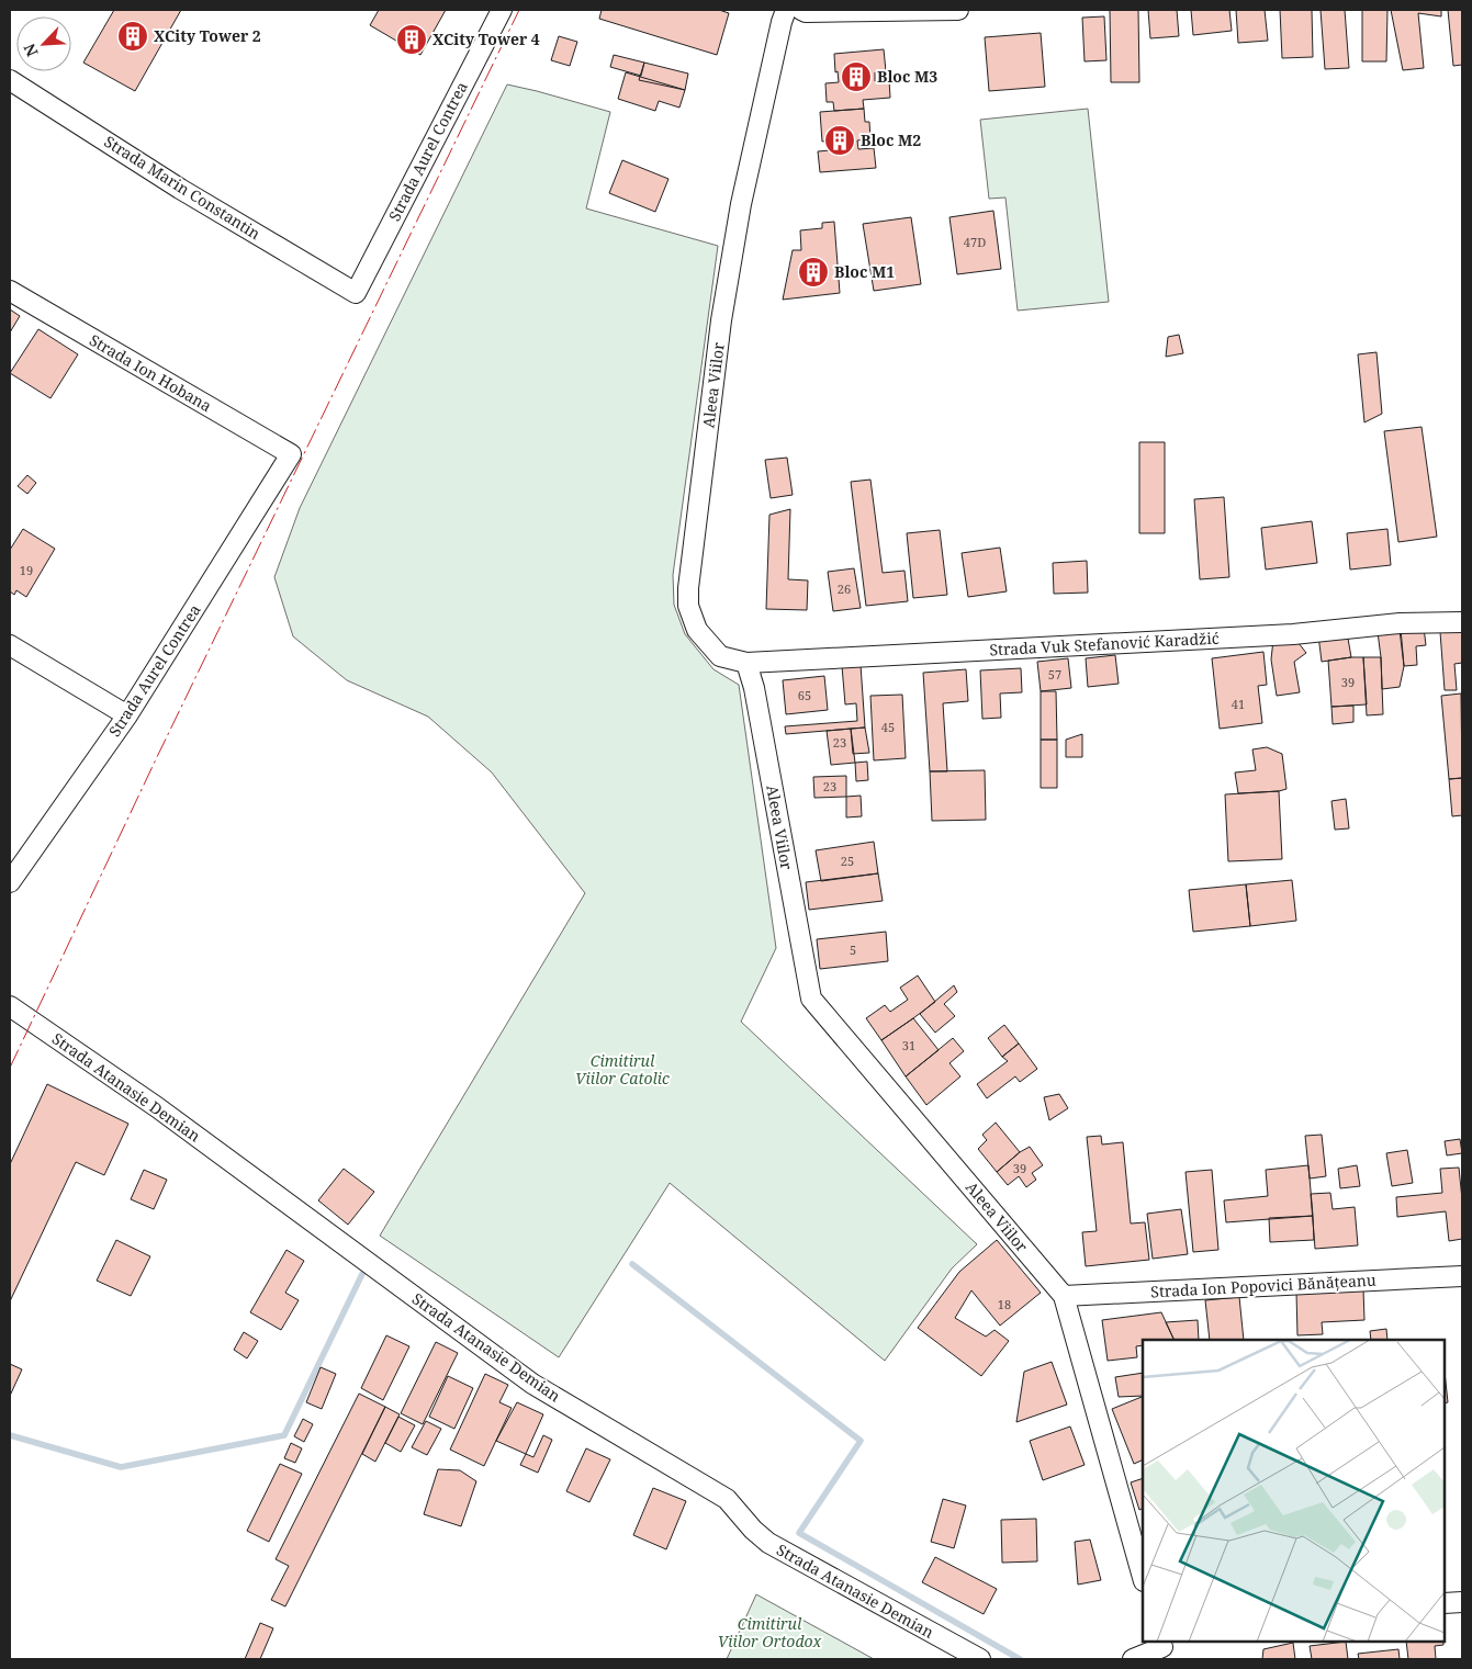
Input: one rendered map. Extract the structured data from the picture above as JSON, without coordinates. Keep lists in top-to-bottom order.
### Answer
{
  "streets": {
    "street": [
      "Strada Aurel Contrea",
      "Strada Marin Constantin",
      "Strada Ion Hobana",
      "Aleea Viilor",
      "Strada Vuk Stefanović Karadžić",
      "Strada Atanasie Demian",
      "Strada Ion Popovici Bănățeanu"
    ]
  },
  "crossings": [
    ["Strada Aurel Contrea", "Strada Marin Constantin"],
    ["Strada Aurel Contrea", "Strada Ion Hobana"],
    ["Aleea Viilor", "Strada Vuk Stefanović Karadžić"],
    ["Aleea Viilor", "Strada Ion Popovici Bănățeanu"]
  ],
  "parks": ["Cimitirul Viilor Catolic", "Cimitirul Viilor Ortodox"],
  "places": {
    "building": [
      "XCity Tower 2",
      "XCity Tower 4",
      "Bloc M3",
      "Bloc M2",
      "Bloc M1"
    ]
  },
  "house_numbers": [
    "47D",
    "19",
    "26",
    "57",
    "39",
    "65",
    "41",
    "45",
    "23",
    "23",
    "25",
    "5",
    "31",
    "39",
    "18"
  ],
  "north": "bottom left"
}
